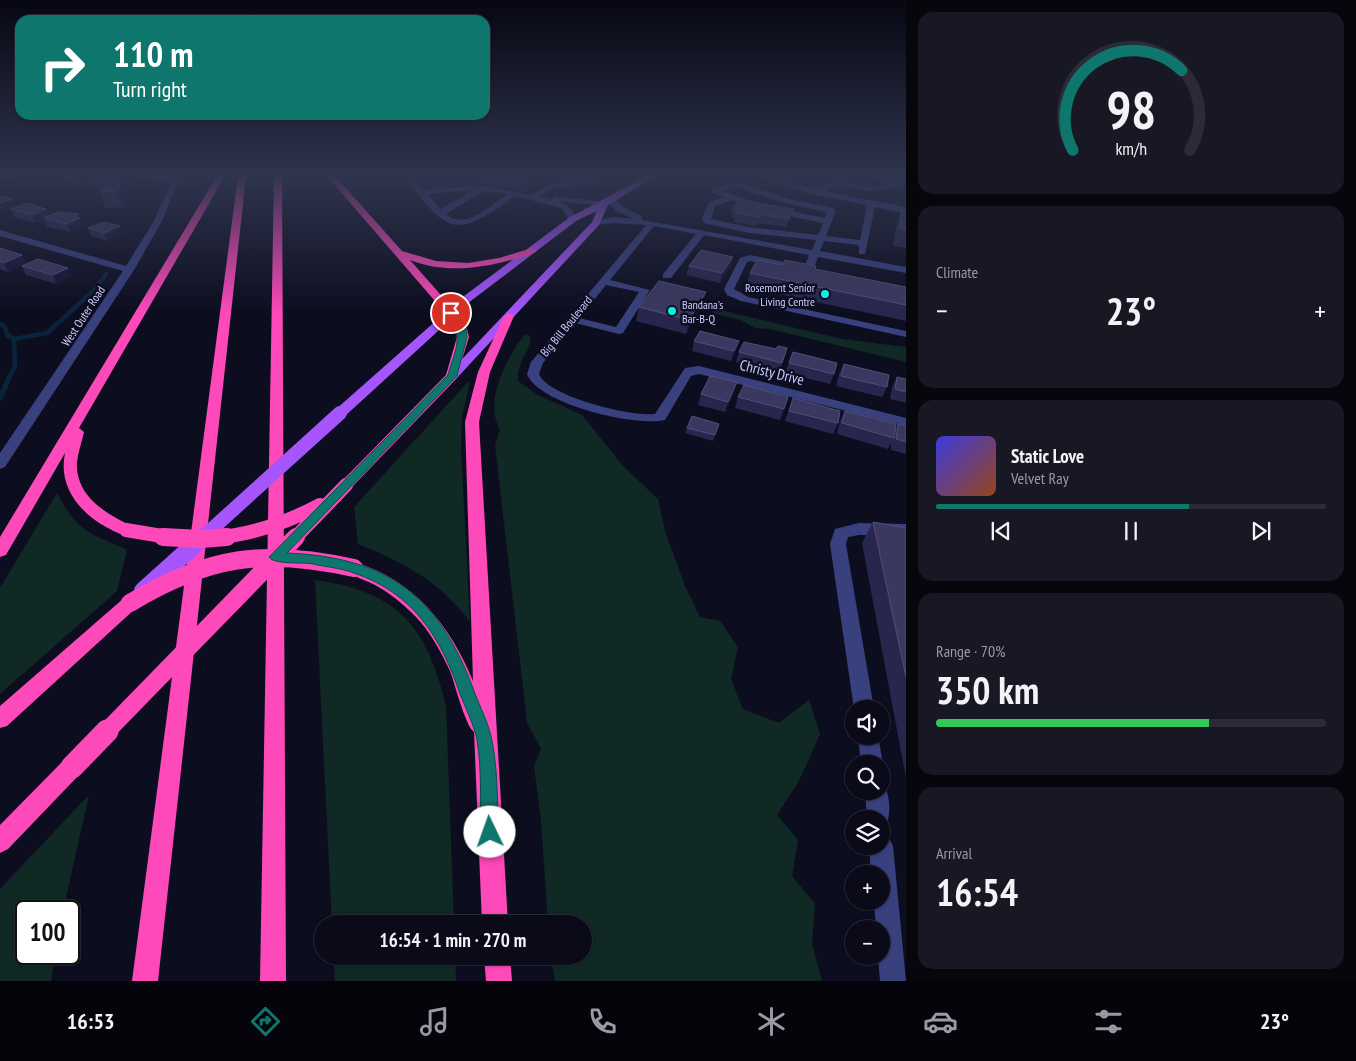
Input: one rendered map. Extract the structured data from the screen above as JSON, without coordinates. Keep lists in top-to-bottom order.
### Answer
{
  "streets": {
    "street": ["West Outer Road", "Big Bill Boulevard", "Christy Drive"]
  },
  "crossings": [
    ["Big Bill Boulevard", "Christy Drive"]
  ],
  "places": ["Rosemont Senior Living Centre", "Bandana's Bar-B-Q"],
  "page": {
    "turn": ["110 m", "Turn right"],
    "tile": [
      "Climate",
      ["Range · 70%", "350 km"],
      ["Arrival", "16:54"]
    ],
    "heat": ["−", "23°", "+"],
    "song": ["Static Love", "Velvet Ray"],
    "map_buttons": ["+", "−"],
    "limit": "100",
    "trip": "16:54 · 1 min · 270 m",
    "tabs": ["16:53", "23°"],
    "gauge": ["98", "km/h"]
  }
}
